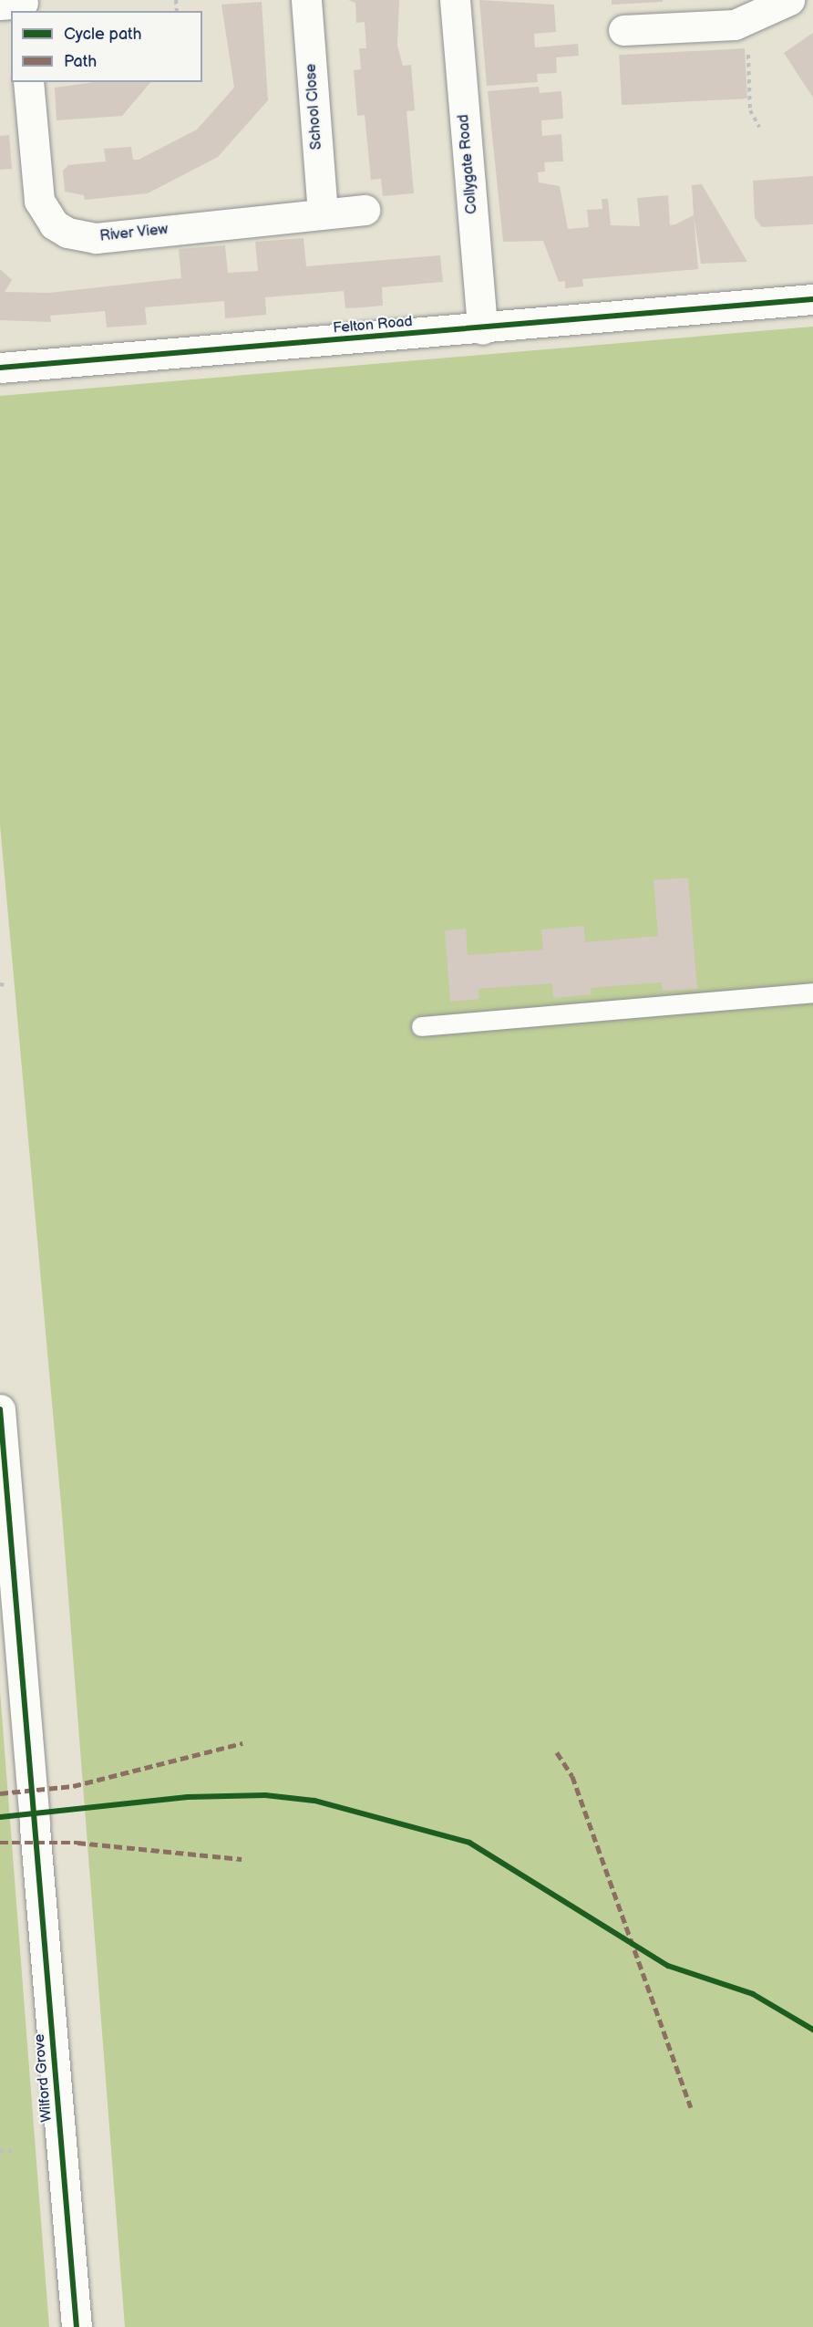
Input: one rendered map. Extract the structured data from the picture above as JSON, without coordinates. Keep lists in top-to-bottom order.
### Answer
{
  "streets": {
    "street": [
      "School Close",
      "Collygate Road",
      "River View",
      "Felton Road",
      "Wilford Grove"
    ]
  },
  "crossings": [
    ["School Close", "River View"],
    ["Collygate Road", "Felton Road"]
  ],
  "legend": ["Cycle path", "Path"]
}
